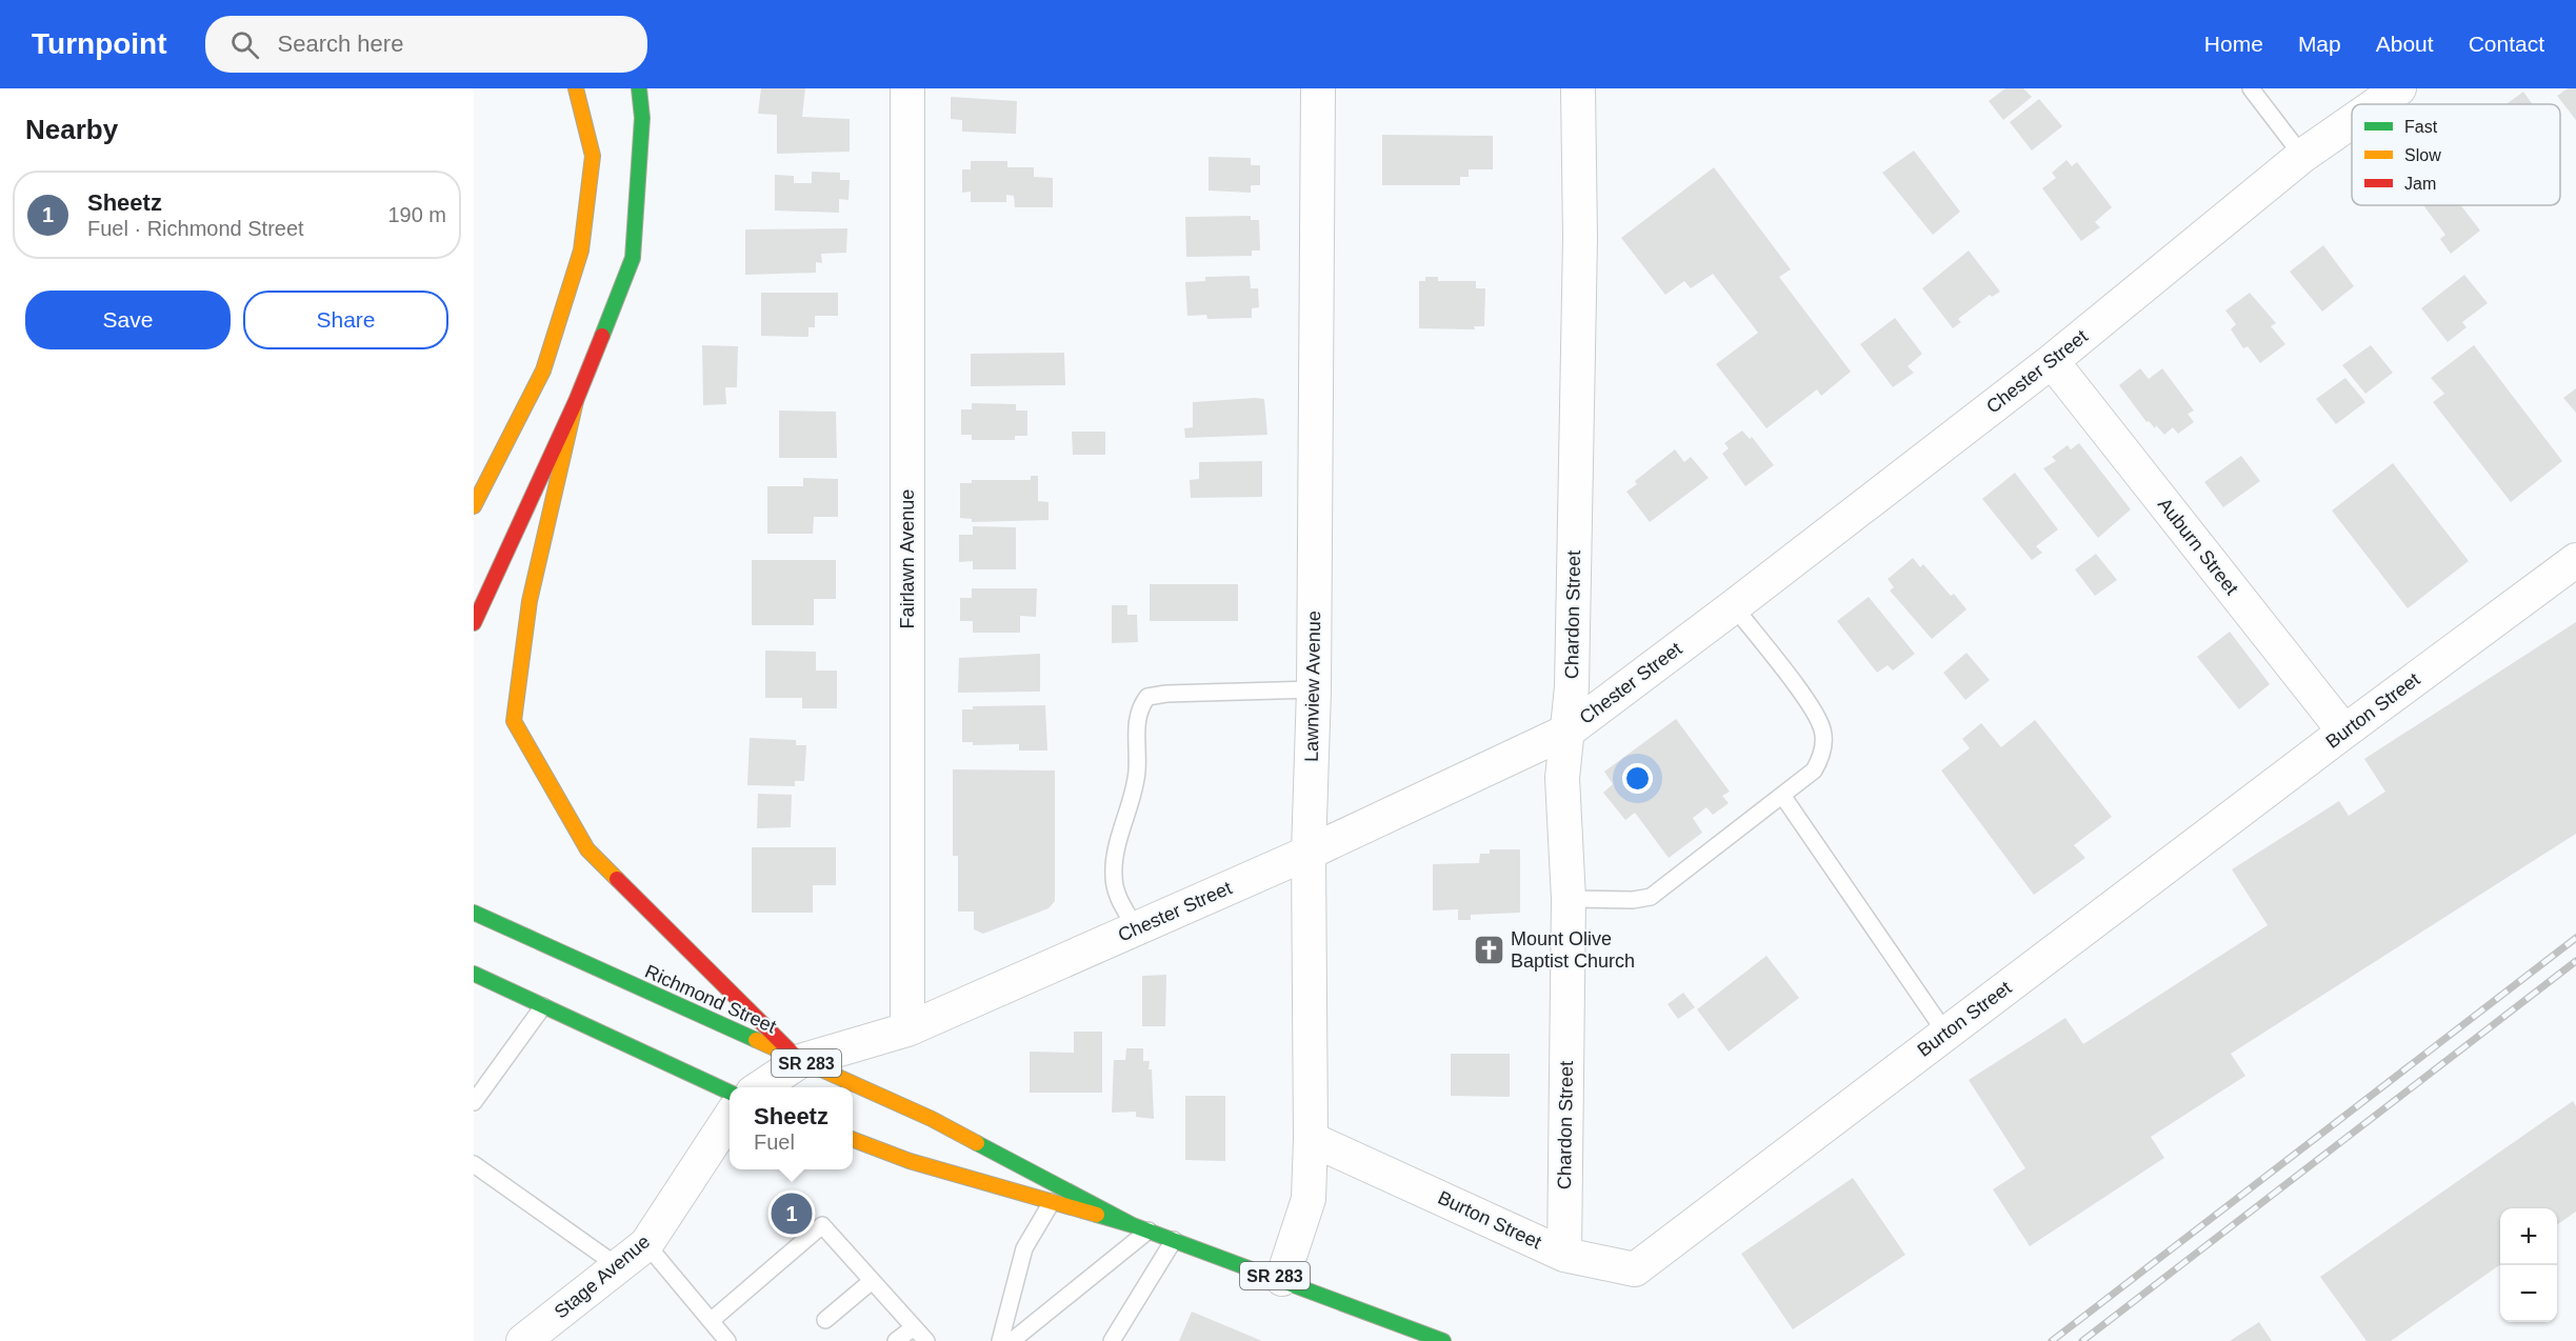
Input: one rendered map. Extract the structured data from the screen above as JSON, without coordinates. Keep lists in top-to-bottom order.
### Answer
{
  "streets": {
    "main road": ["Richmond Street", "SR 283"],
    "street": [
      "Chester Street",
      "Auburn Street",
      "Fairlawn Avenue",
      "Chardon Street",
      "Lawnview Avenue",
      "Burton Street",
      "Stage Avenue"
    ]
  },
  "crossings": [
    ["Chester Street", "Auburn Street"],
    ["Chester Street", "Fairlawn Avenue"],
    ["Chester Street", "Chardon Street"],
    ["Chester Street", "Lawnview Avenue"],
    ["Chester Street", "Richmond Street"],
    ["Auburn Street", "Burton Street"],
    ["Chardon Street", "Burton Street"],
    ["Lawnview Avenue", "Burton Street"],
    ["Lawnview Avenue", "Richmond Street"]
  ],
  "places": {
    "church": ["Mount Olive Baptist Church"]
  },
  "legend": ["Fast", "Slow", "Jam"],
  "page": {
    "header": "Turnpoint",
    "search": "Search here",
    "nav": [
      "Home",
      "Map",
      "About",
      "Contact"
    ],
    "heading": "Nearby",
    "list": [
      {
        "mark": "1",
        "name": "Sheetz",
        "note": "Fuel · Richmond Street",
        "value": "190 m"
      }
    ],
    "buttons": ["Save", "Share"],
    "popup": ["Sheetz", "Fuel"],
    "pins": "1",
    "map_buttons": ["+", "−"]
  }
}
